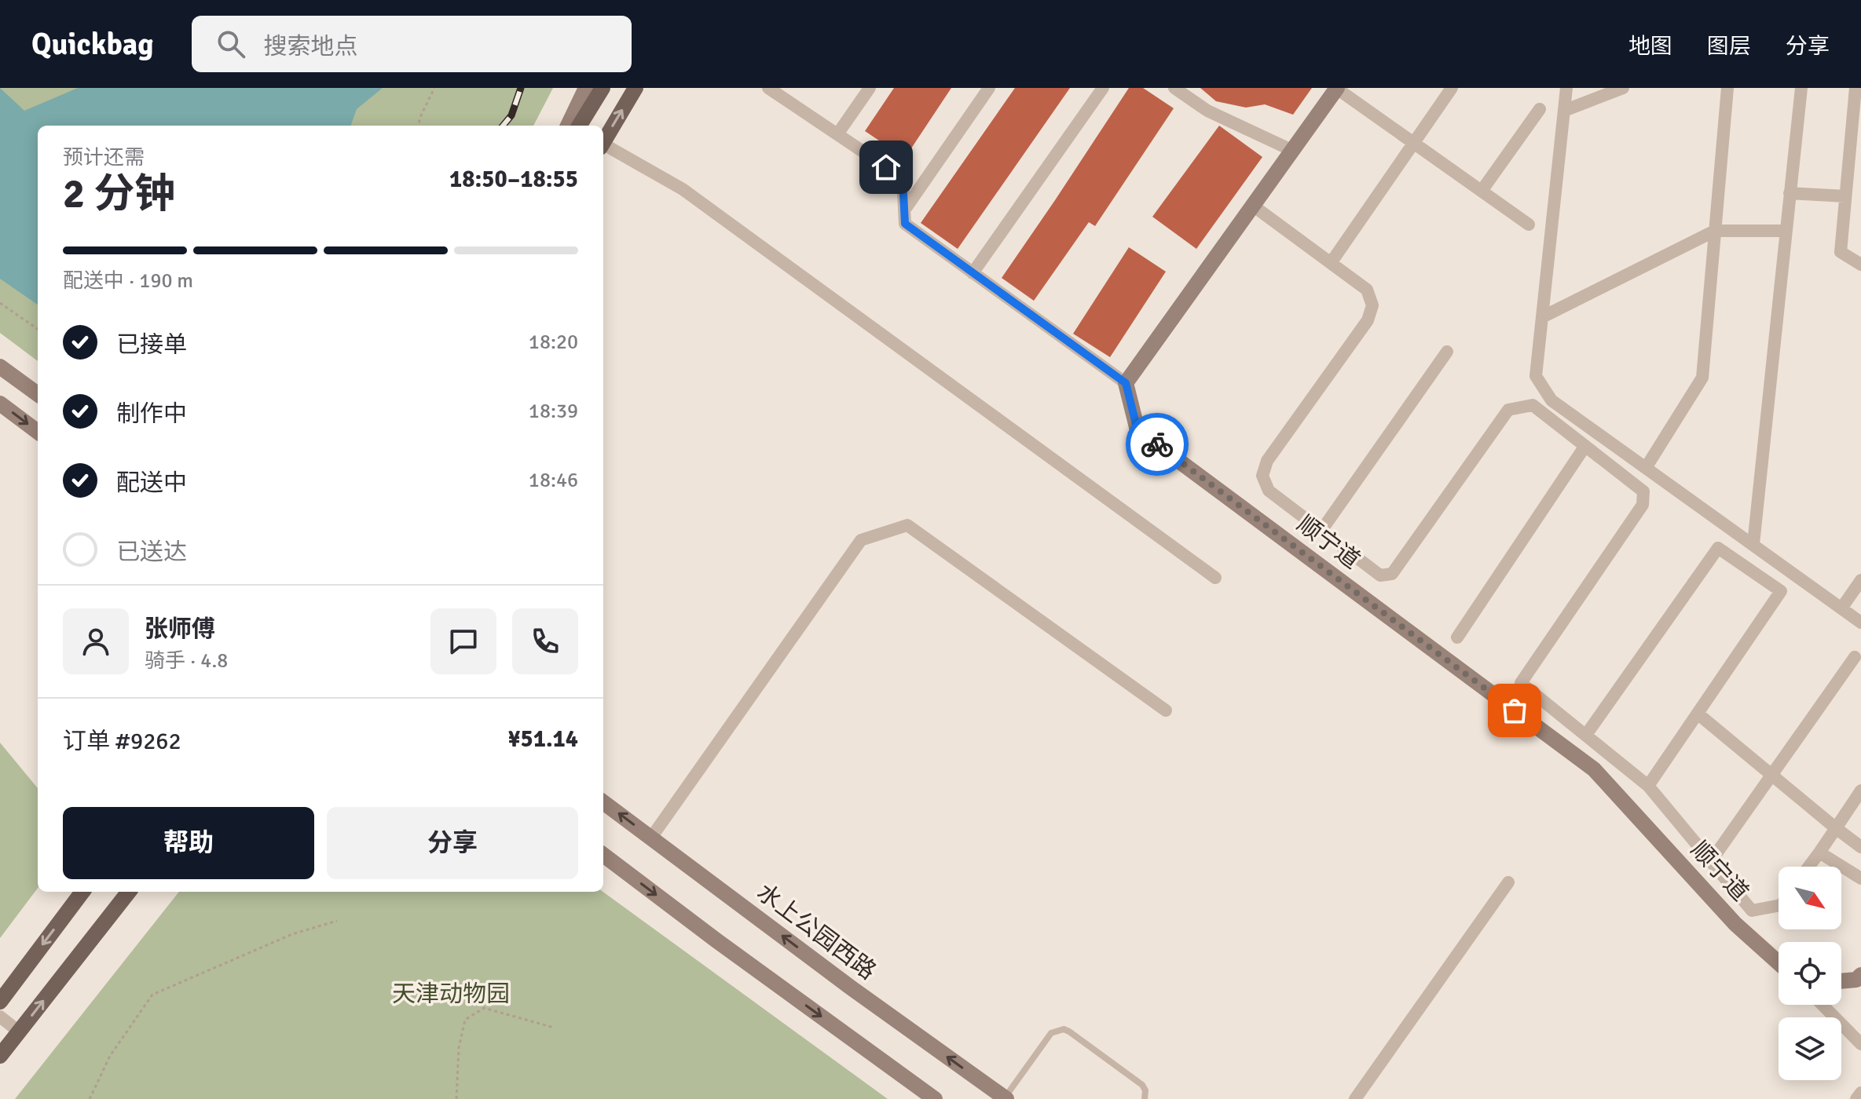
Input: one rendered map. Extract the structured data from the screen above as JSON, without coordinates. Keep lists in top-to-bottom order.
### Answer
{
  "streets": {
    "street": ["顺宁道", "水上公园西路"]
  },
  "parks": ["天津动物园"],
  "north": "bottom right",
  "page": {
    "header": "Quickbag",
    "search": "搜索地点",
    "nav": ["地图", "图层", "分享"],
    "heading": ["2 分钟", "预计还需", "18:50–18:55"],
    "panel": [
      "张师傅",
      "骑手 · 4.8",
      "订单 #9262",
      "¥51.14"
    ],
    "bar": "配送中 · 190 m",
    "list": [
      ["已接单", "18:20"],
      ["制作中", "18:39"],
      ["配送中", "18:46"],
      "已送达"
    ],
    "buttons": ["帮助", "分享"]
  }
}
